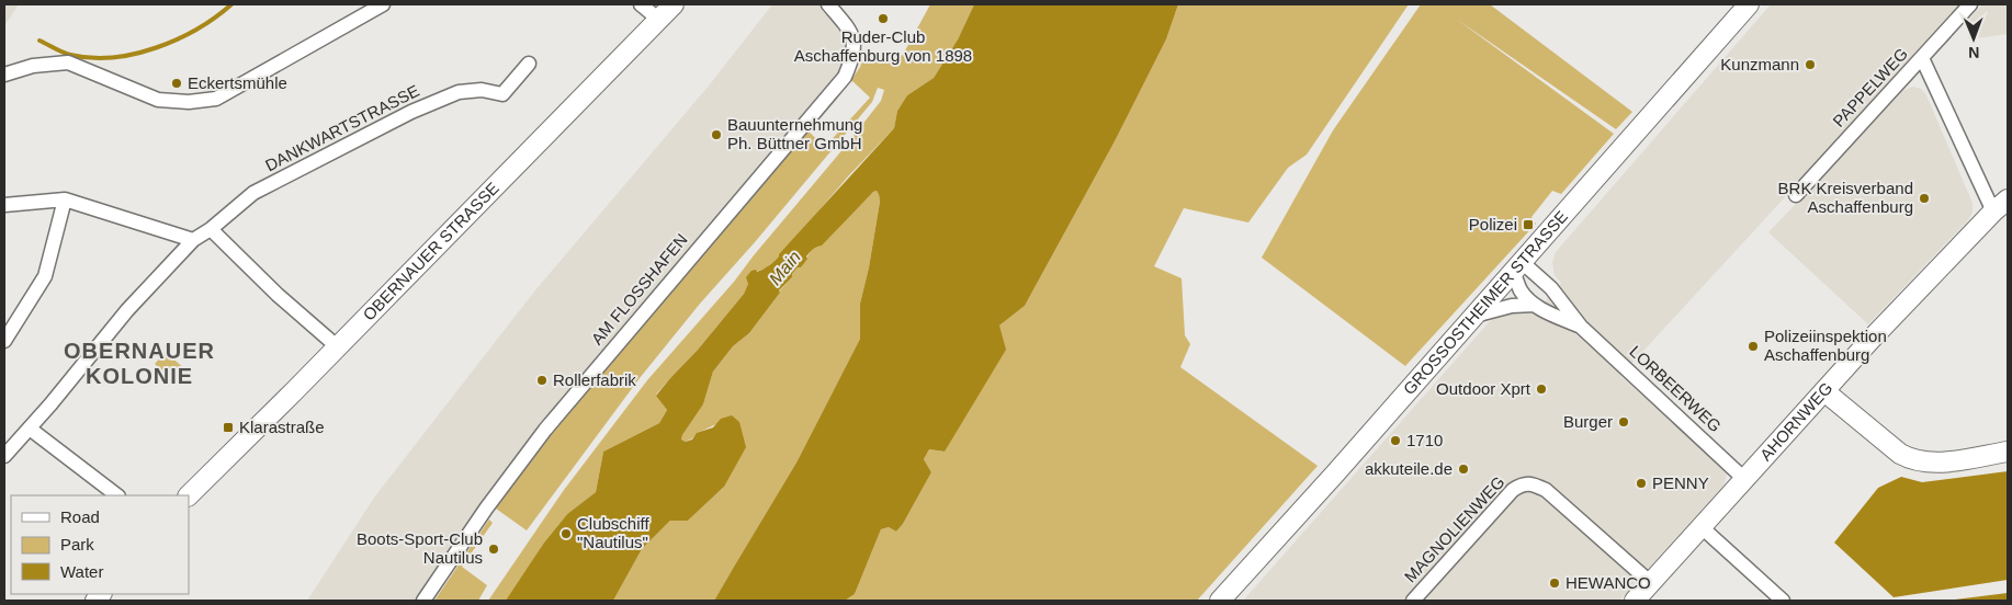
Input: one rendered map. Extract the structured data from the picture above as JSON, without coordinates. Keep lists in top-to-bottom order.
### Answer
{
  "streets": {
    "main road": ["OBERNAUER STRASSE", "GROSSOSTHEIMER STRASSE", "AHORNWEG"],
    "street": [
      "PAPPELWEG",
      "DANKWARTSTRASSE",
      "AM FLOSSHAFEN",
      "LORBEERWEG",
      "MAGNOLIENWEG"
    ]
  },
  "crossings": [
    ["GROSSOSTHEIMER STRASSE", "LORBEERWEG"],
    ["LORBEERWEG", "AHORNWEG"],
    ["AHORNWEG", "MAGNOLIENWEG"]
  ],
  "districts": ["OBERNAUER KOLONIE"],
  "water": ["Main"],
  "places": {
    "other": [
      "Ruder-Club Aschaffenburg von 1898",
      "Kunzmann",
      "Eckertsmühle",
      "Bauunternehmung Ph. Büttner GmbH",
      "BRK Kreisverband Aschaffenburg",
      "Polizeiinspektion Aschaffenburg",
      "Rollerfabrik",
      "Outdoor Xprt",
      "Burger",
      "1710",
      "akkuteile.de",
      "PENNY",
      "Clubschiff \"Nautilus\"",
      "Boots-Sport-Club Nautilus",
      "HEWANCO"
    ],
    "transit": ["Polizei", "Klarastraße"]
  },
  "legend": ["Road", "Park", "Water"],
  "north": "bottom"
}
